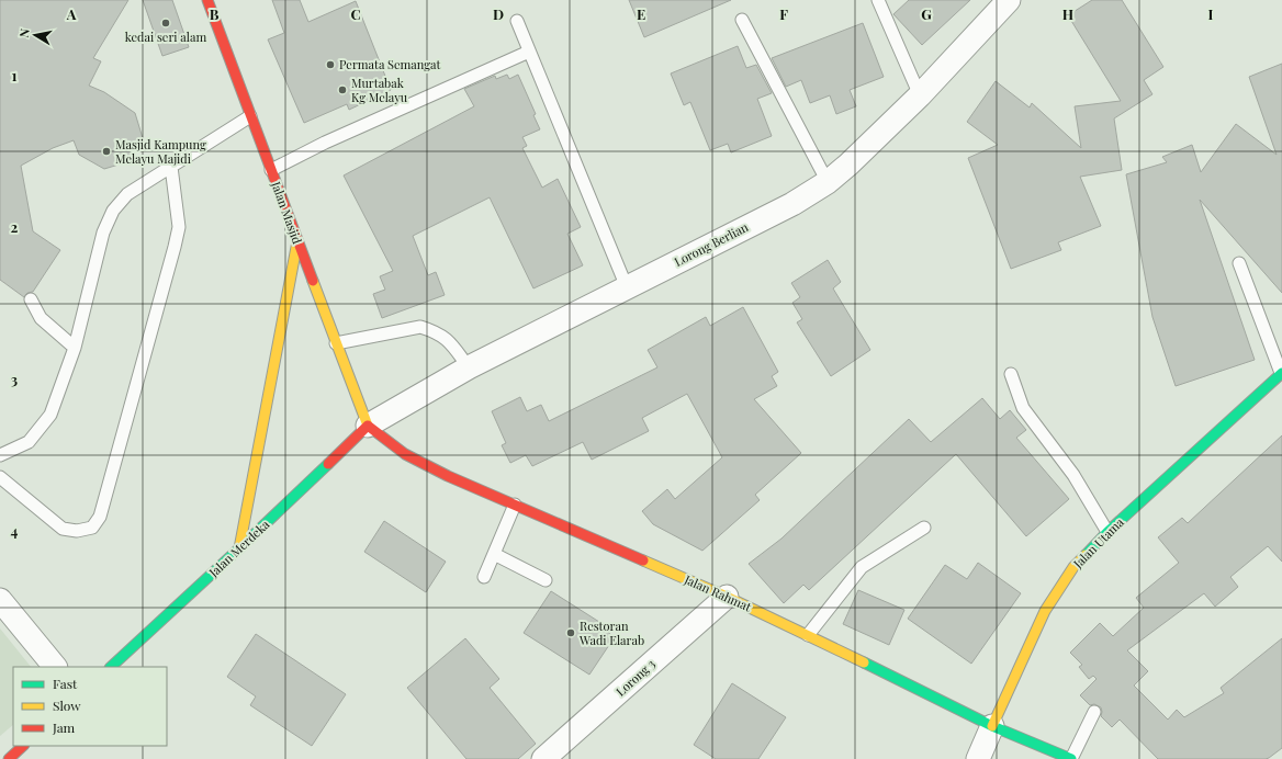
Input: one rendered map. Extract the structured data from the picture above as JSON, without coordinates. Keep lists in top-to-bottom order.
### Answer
{
  "streets": {
    "main road": [
      "Jalan Masjid",
      "Jalan Utama",
      "Jalan Merdeka",
      "Jalan Rahmat"
    ],
    "street": ["Lorong Berlian", "Lorong 3"]
  },
  "crossings": [
    ["Jalan Masjid", "Lorong Berlian"],
    ["Jalan Masjid", "Jalan Merdeka"],
    ["Jalan Masjid", "Jalan Rahmat"],
    ["Lorong Berlian", "Jalan Merdeka"],
    ["Lorong Berlian", "Jalan Rahmat"],
    ["Jalan Utama", "Jalan Rahmat"],
    ["Jalan Merdeka", "Jalan Rahmat"],
    ["Jalan Rahmat", "Lorong 3"]
  ],
  "places": [
    "kedai seri alam",
    "Permata Semangat",
    "Murtabak Kg Melayu",
    "Masjid Kampung Melayu Majidi",
    "Restoran Wadi Elarab"
  ],
  "legend": ["Fast", "Slow", "Jam"],
  "north": "left",
  "grid": {
    "columns": [
      "A",
      "B",
      "C",
      "D",
      "E",
      "F",
      "G",
      "H",
      "I"
    ],
    "rows": [
      "1",
      "2",
      "3",
      "4"
    ]
  }
}
